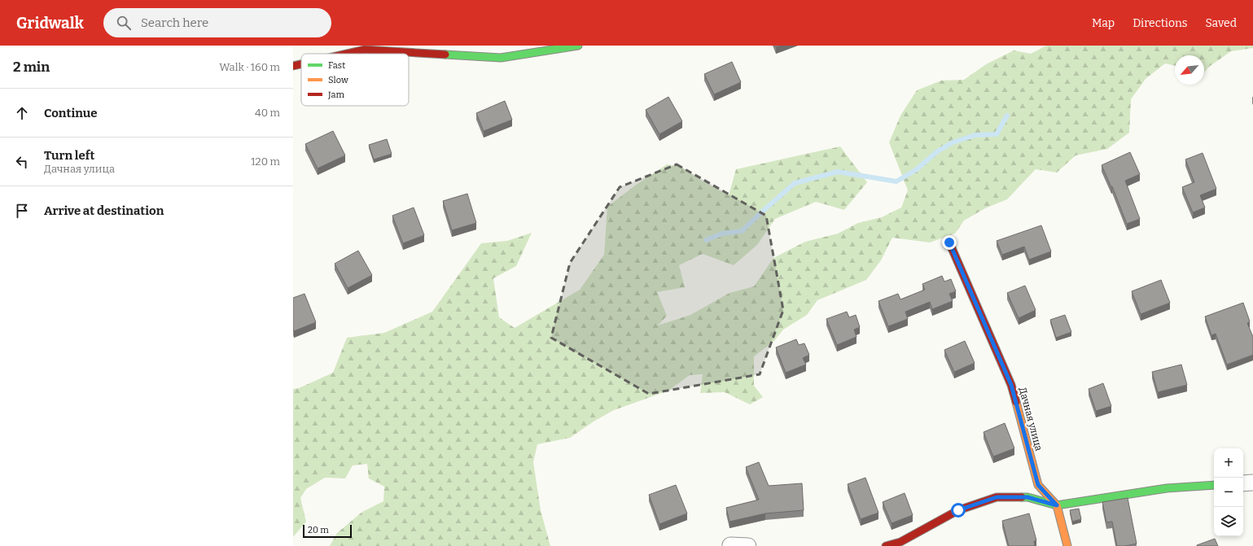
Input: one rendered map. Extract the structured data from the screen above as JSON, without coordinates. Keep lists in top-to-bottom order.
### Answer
{
  "streets": {
    "street": ["Дачная улица"]
  },
  "legend": ["Fast", "Slow", "Jam"],
  "scale_bar": "20 m",
  "north": "bottom left",
  "page": {
    "header": "Gridwalk",
    "search": "Search here",
    "nav": ["Map", "Directions", "Saved"],
    "heading": ["2 min", "Walk · 160 m"],
    "list": [
      ["Continue", "40 m"],
      ["Turn left", "Дачная улица", "120 m"],
      "Arrive at destination"
    ],
    "map_buttons": ["+", "−"],
    "scale": "20 m"
  }
}
